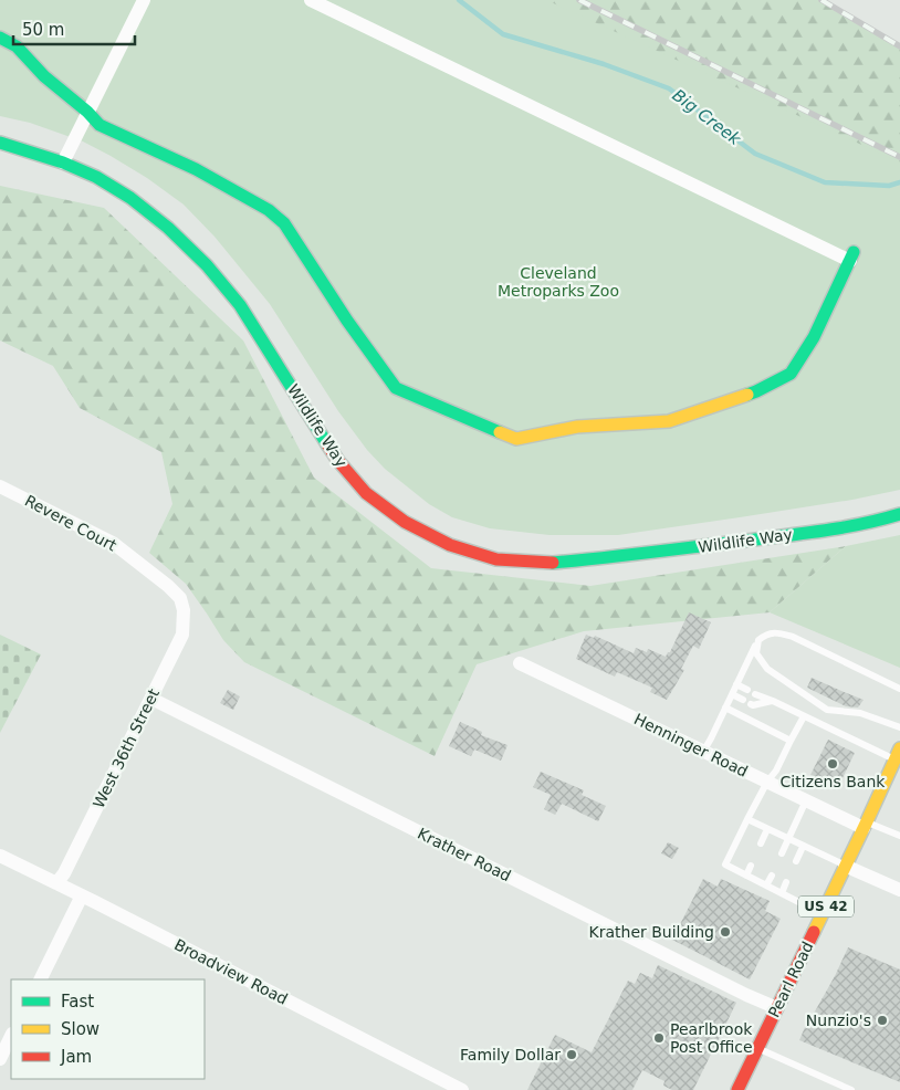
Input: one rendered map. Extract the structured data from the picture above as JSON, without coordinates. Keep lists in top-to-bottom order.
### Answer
{
  "streets": {
    "street": [
      "Wildlife Way",
      "Revere Court",
      "Henninger Road",
      "West 36th Street",
      "Krather Road",
      "US 42",
      "Broadview Road",
      "Pearl Road"
    ]
  },
  "crossings": [
    ["Revere Court", "West 36th Street"],
    ["Henninger Road", "Pearl Road"],
    ["West 36th Street", "Krather Road"],
    ["West 36th Street", "Broadview Road"],
    ["Krather Road", "Pearl Road"]
  ],
  "water": ["Big Creek"],
  "parks": ["Cleveland Metroparks Zoo"],
  "places": [
    "Citizens Bank",
    "Krather Building",
    "Nunzio's",
    "Pearlbrook Post Office",
    "Family Dollar"
  ],
  "legend": ["Fast", "Slow", "Jam"],
  "scale_bar": "50 m"
}
